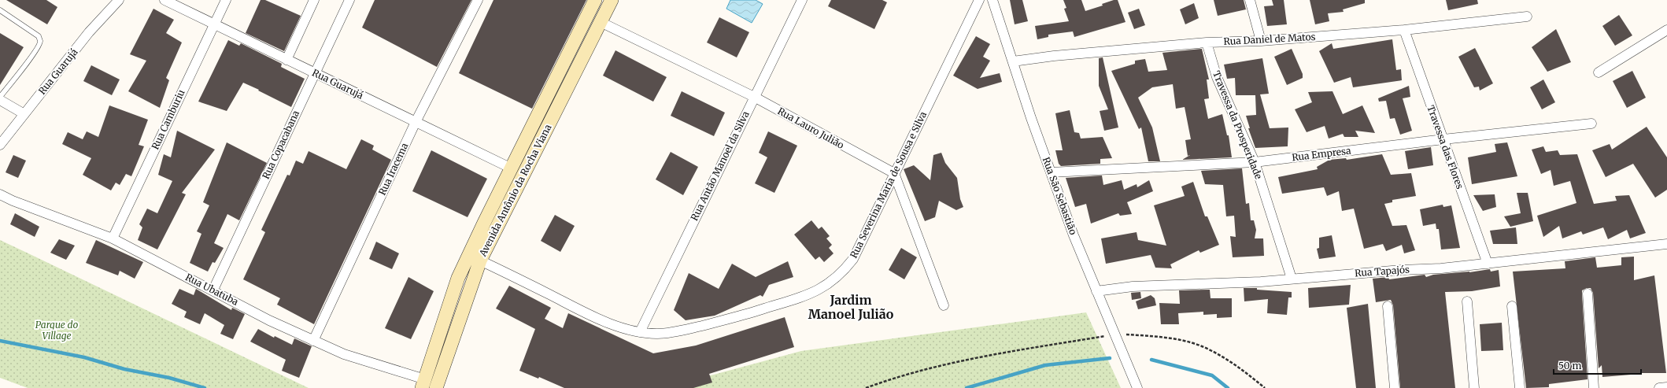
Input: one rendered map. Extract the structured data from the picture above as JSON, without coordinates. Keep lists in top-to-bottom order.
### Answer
{
  "streets": {
    "main road": ["Avenida Antônio da Rocha Viana"],
    "street": [
      "Rua Daniel de Matos",
      "Rua Guarujá",
      "Rua Camburiu",
      "Travessa da Prosperidade",
      "Rua Lauro Julião",
      "Rua Copacabana",
      "Travessa das Flores",
      "Rua Empresa",
      "Rua Antão Manoel da Silva",
      "Rua Iracema",
      "Rua Severina Maria de Sousa e Silva",
      "Rua São Sebastião",
      "Rua Tapajós",
      "Rua Ubatuba"
    ]
  },
  "crossings": [
    ["Rua Daniel de Matos", "Travessa da Prosperidade"],
    ["Rua Daniel de Matos", "Travessa das Flores"],
    ["Rua Daniel de Matos", "Rua São Sebastião"],
    ["Rua Guarujá", "Rua Camburiu"],
    ["Rua Guarujá", "Rua Copacabana"],
    ["Rua Guarujá", "Rua Iracema"],
    ["Rua Guarujá", "Avenida Antônio da Rocha Viana"],
    ["Rua Camburiu", "Rua Ubatuba"],
    ["Travessa da Prosperidade", "Rua Empresa"],
    ["Travessa da Prosperidade", "Rua Tapajós"],
    ["Rua Lauro Julião", "Rua Antão Manoel da Silva"],
    ["Rua Lauro Julião", "Rua Severina Maria de Sousa e Silva"],
    ["Rua Lauro Julião", "Avenida Antônio da Rocha Viana"],
    ["Rua Copacabana", "Rua Ubatuba"],
    ["Travessa das Flores", "Rua Empresa"],
    ["Travessa das Flores", "Rua Tapajós"],
    ["Rua Empresa", "Rua São Sebastião"],
    ["Rua Antão Manoel da Silva", "Rua Severina Maria de Sousa e Silva"],
    ["Rua Iracema", "Rua Ubatuba"],
    ["Rua Severina Maria de Sousa e Silva", "Avenida Antônio da Rocha Viana"],
    ["Avenida Antônio da Rocha Viana", "Rua Ubatuba"],
    ["Rua São Sebastião", "Rua Tapajós"]
  ],
  "districts": ["Jardim Manoel Julião"],
  "parks": ["Parque do Village"],
  "scale_bar": "50 m"
}
